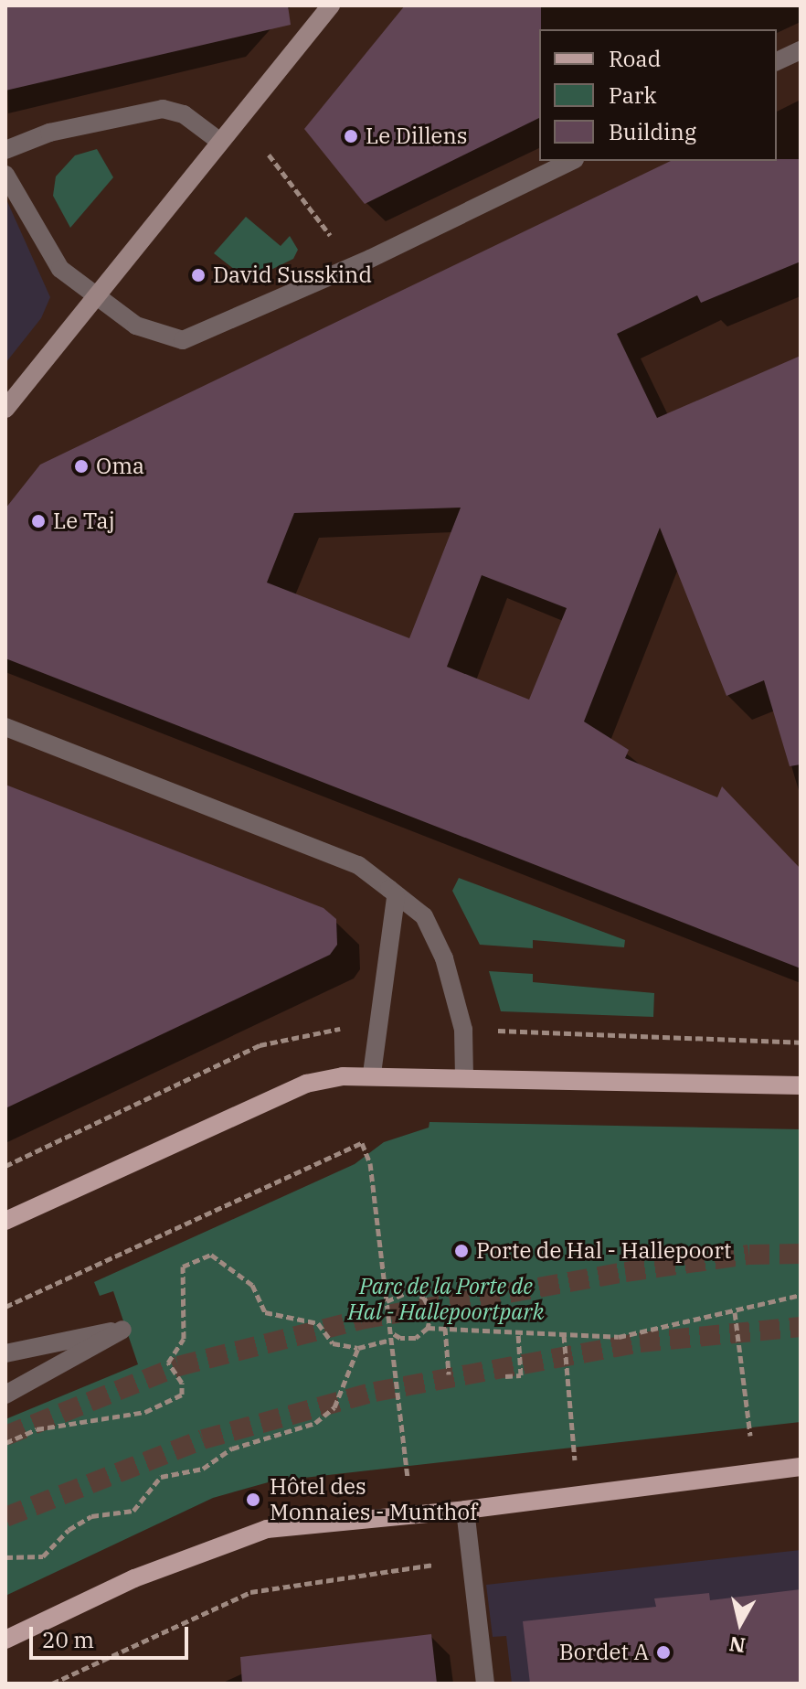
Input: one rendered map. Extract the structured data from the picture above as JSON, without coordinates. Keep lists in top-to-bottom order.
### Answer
{
  "parks": ["Parc de la Porte de Hal - Hallepoortpark"],
  "places": [
    "Le Dillens",
    "David Susskind",
    "Oma",
    "Le Taj",
    "Porte de Hal - Hallepoort",
    "Hôtel des Monnaies - Munthof",
    "Bordet A"
  ],
  "legend": ["Road", "Park", "Building"],
  "scale_bar": "20 m",
  "north": "bottom"
}
